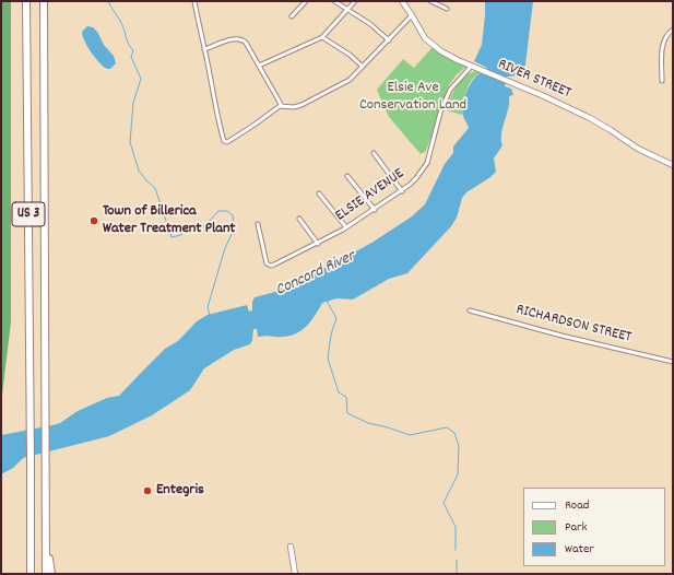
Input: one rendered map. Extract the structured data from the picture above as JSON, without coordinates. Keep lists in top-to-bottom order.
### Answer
{
  "streets": {
    "highway": ["US 3"],
    "main road": ["RIVER STREET"],
    "street": ["ELSIE AVENUE", "RICHARDSON STREET"]
  },
  "crossings": [
    ["RIVER STREET", "ELSIE AVENUE"]
  ],
  "water": ["Concord River"],
  "parks": ["Elsie Ave Conservation Land"],
  "places": ["Town of Billerica Water Treatment Plant", "Entegris"],
  "legend": ["Road", "Park", "Water"]
}
